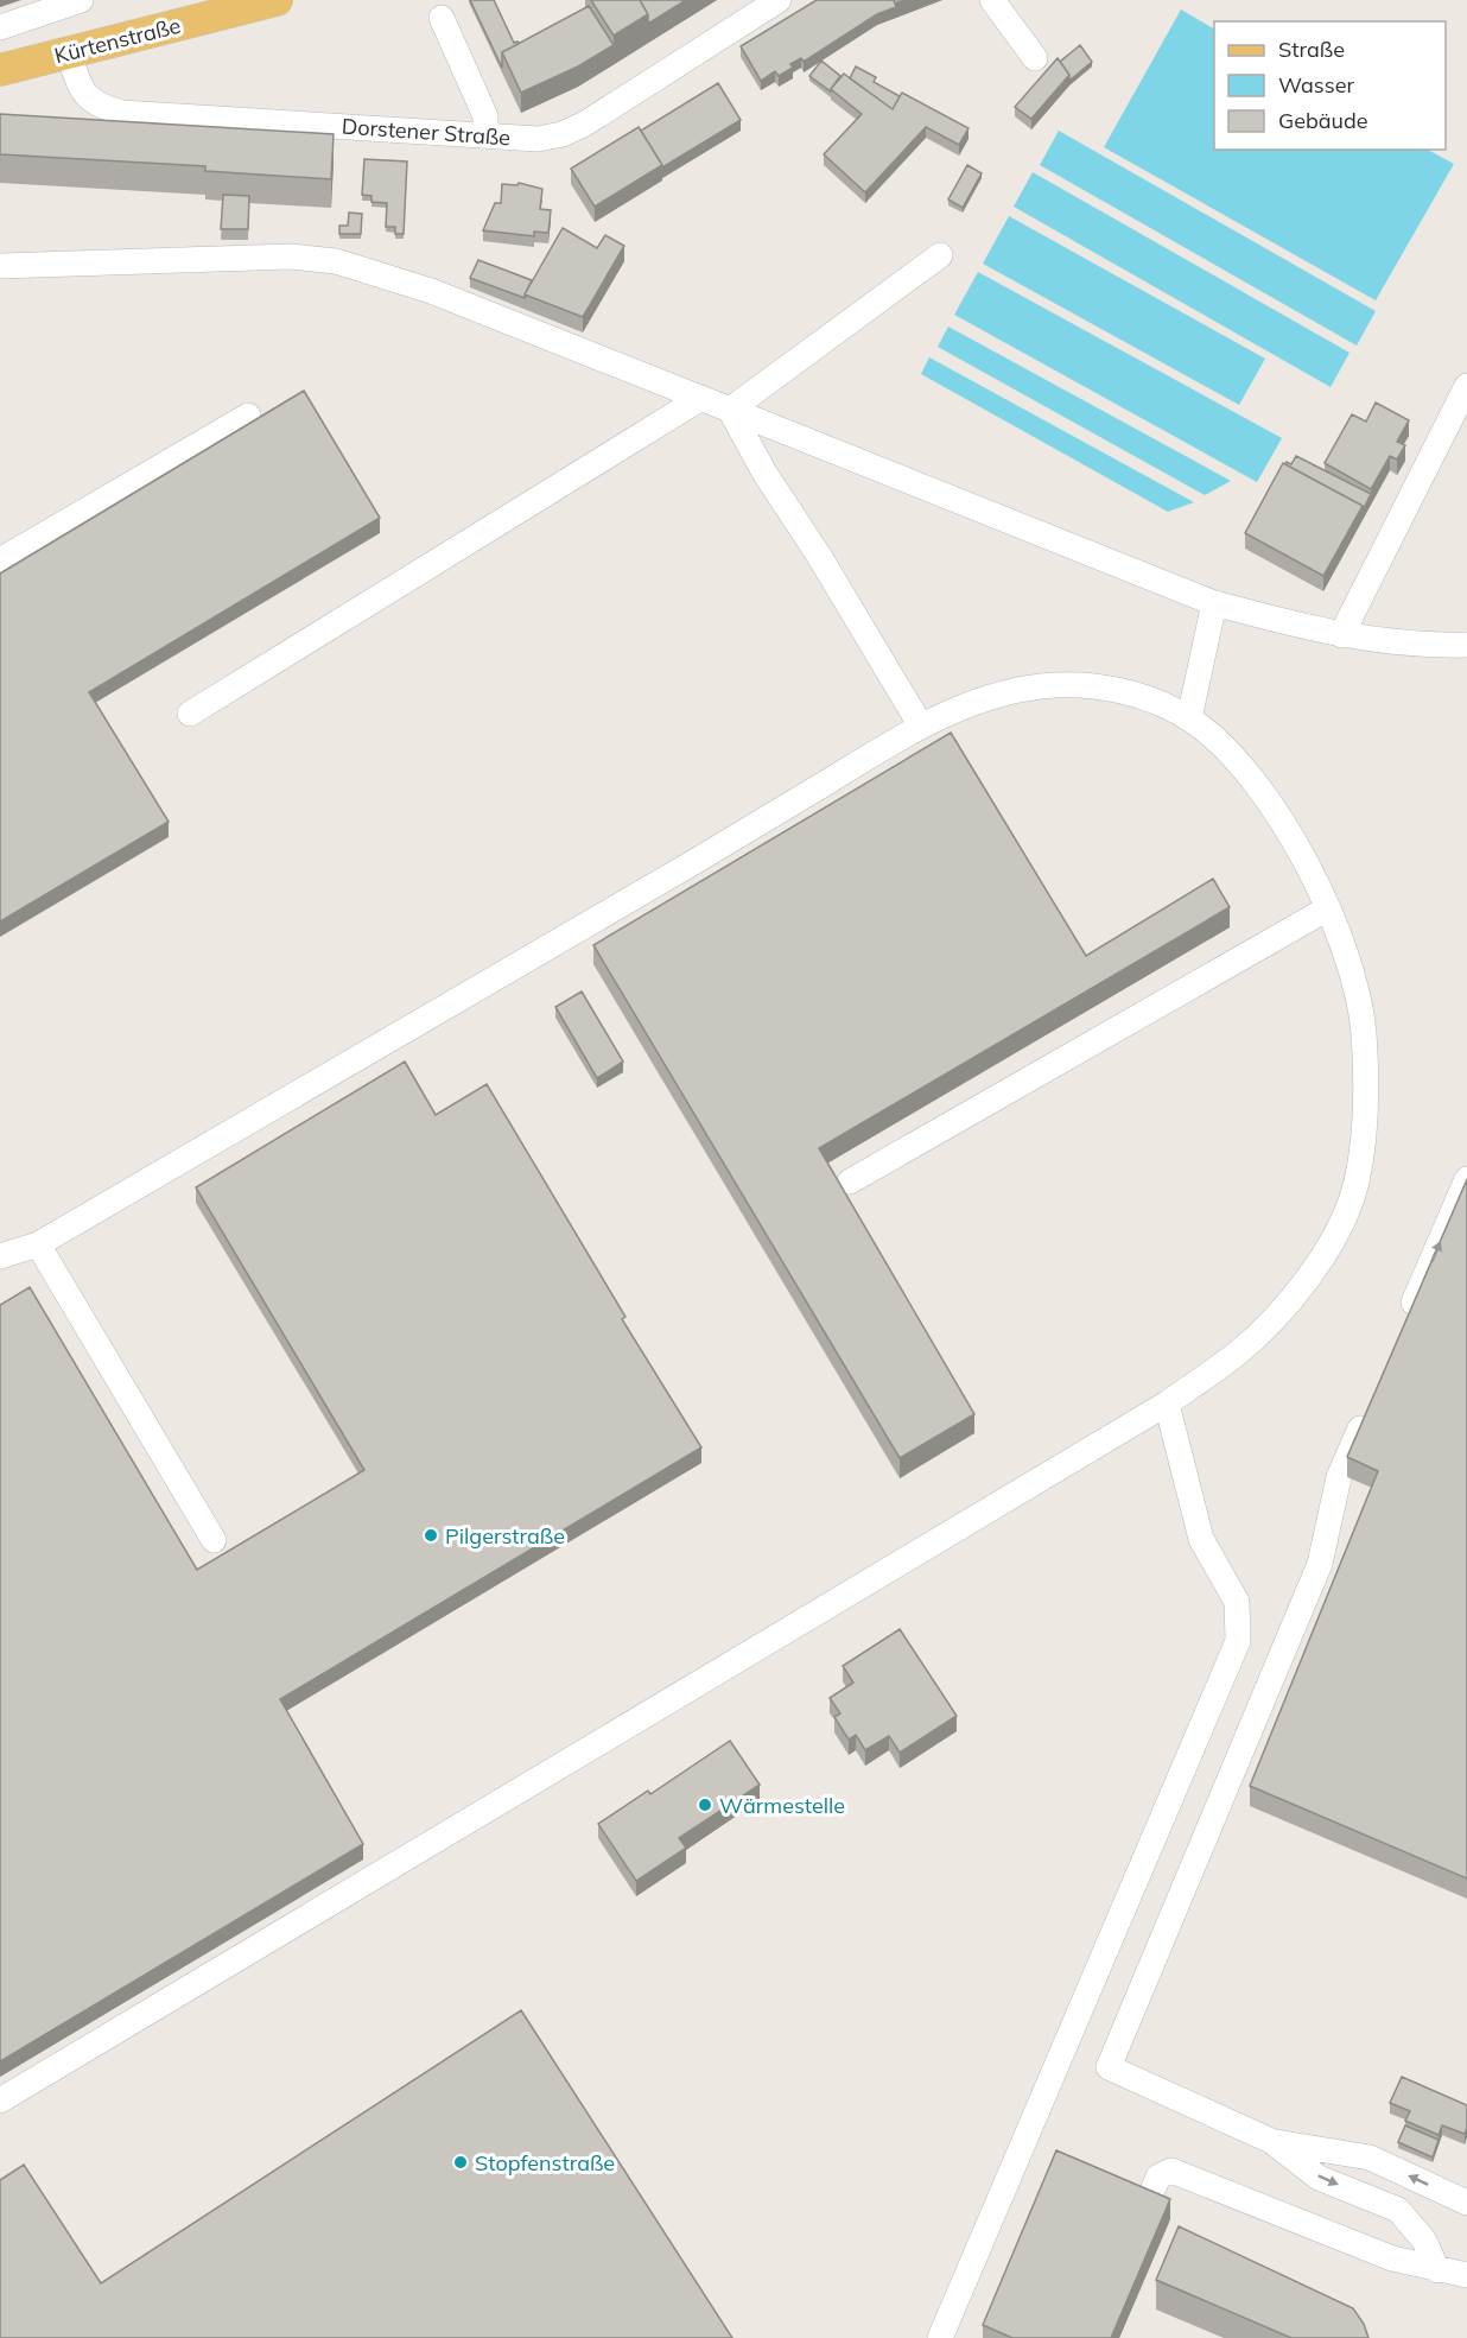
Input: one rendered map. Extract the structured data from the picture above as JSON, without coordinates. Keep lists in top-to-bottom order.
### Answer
{
  "streets": {
    "main road": ["Kürtenstraße"],
    "street": ["Dorstener Straße"]
  },
  "crossings": [
    ["Kürtenstraße", "Dorstener Straße"]
  ],
  "places": ["Pilgerstraße", "Wärmestelle", "Stopfenstraße"],
  "legend": ["Straße", "Wasser", "Gebäude"]
}
